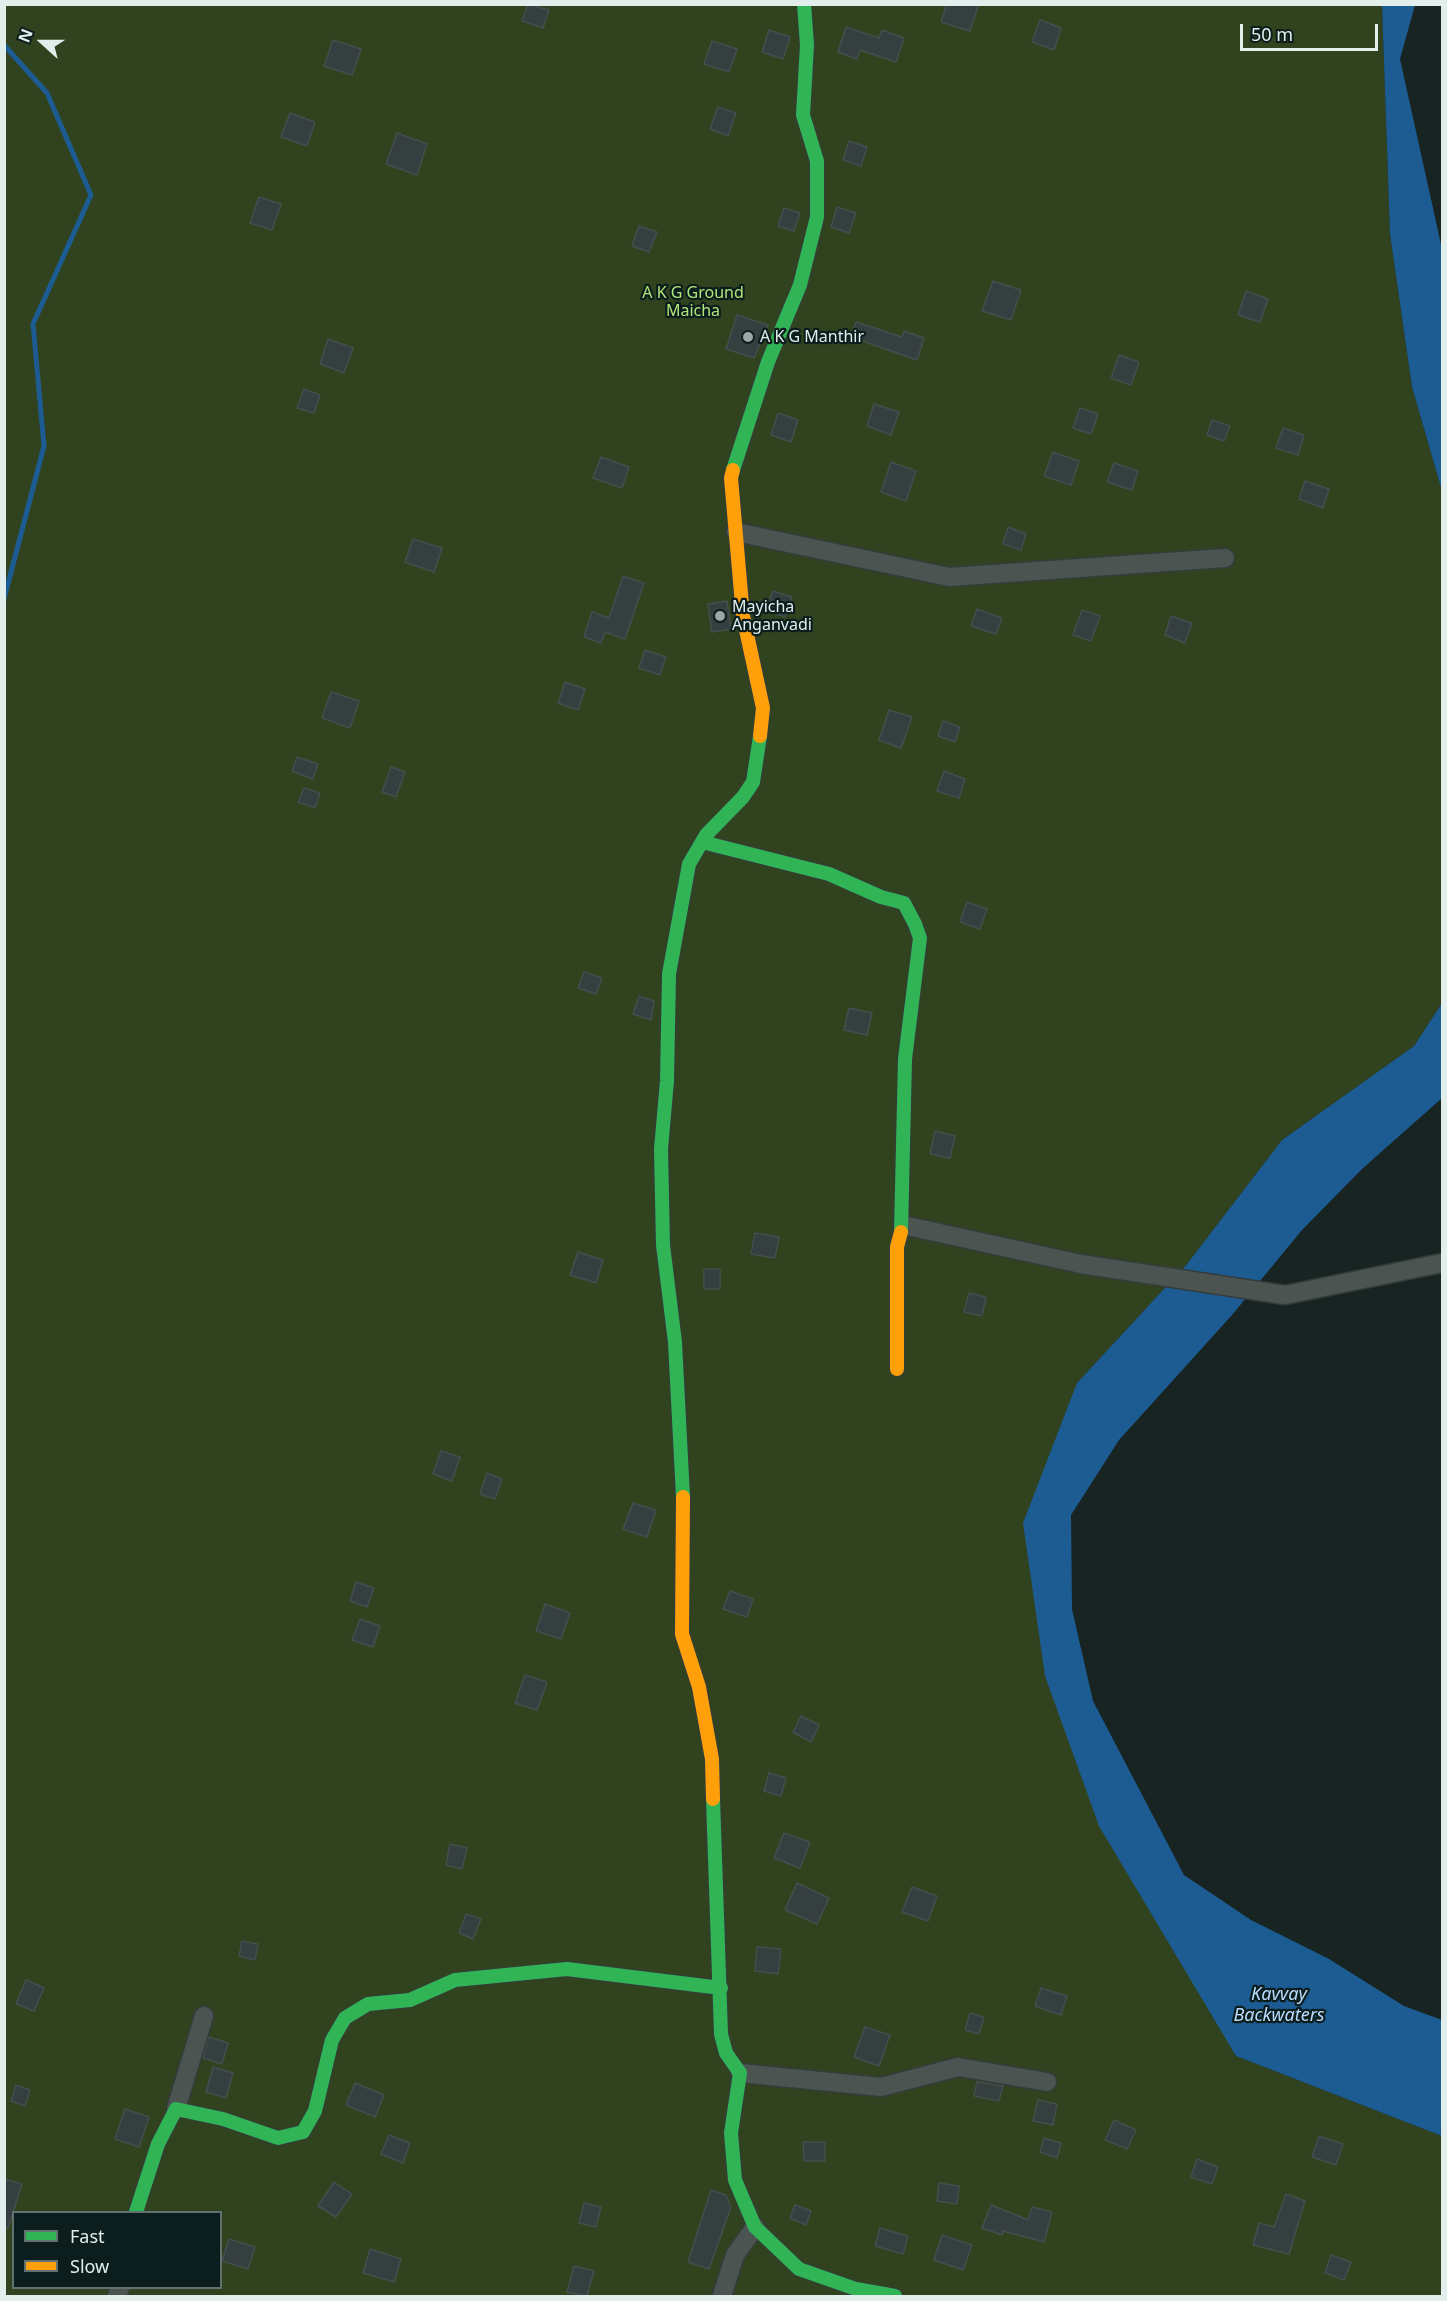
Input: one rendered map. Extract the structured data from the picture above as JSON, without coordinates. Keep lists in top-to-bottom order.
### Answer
{
  "water": ["Kavvay Backwaters"],
  "parks": ["A K G Ground Maicha"],
  "places": ["A K G Manthir", "Mayicha Anganvadi"],
  "legend": ["Fast", "Slow"],
  "scale_bar": "50 m",
  "north": "left"
}
